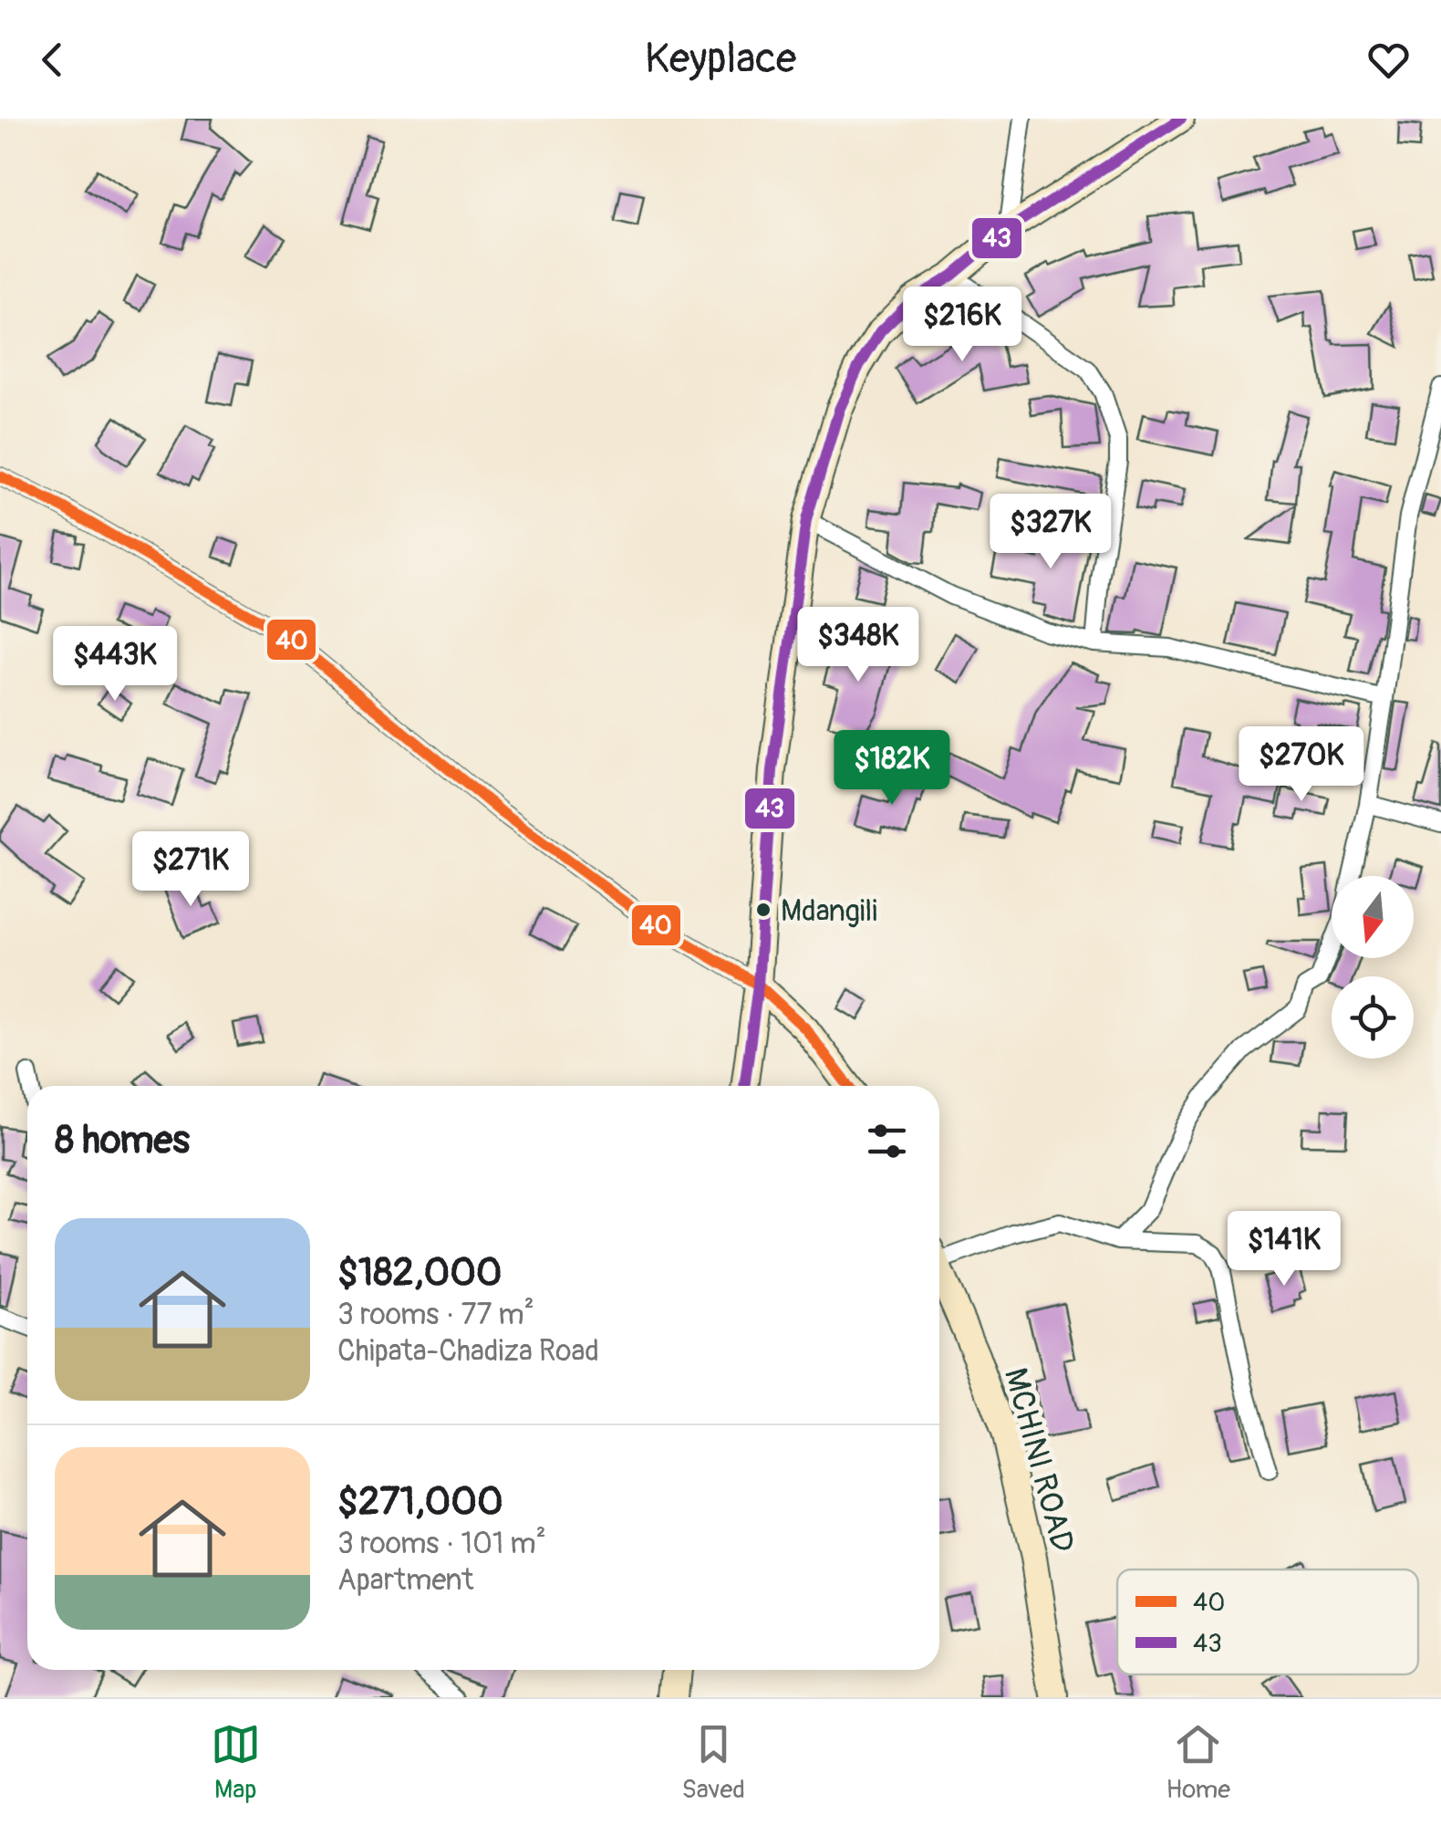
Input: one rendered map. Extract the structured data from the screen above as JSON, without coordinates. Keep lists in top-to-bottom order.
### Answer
{
  "streets": {
    "main road": ["MCHINI ROAD"]
  },
  "places": ["Mdangili"],
  "lines": ["transit line 43", "transit line 40"],
  "legend": ["40", "43"],
  "north": "bottom",
  "page": {
    "header": "Keyplace",
    "price": [
      "$216K",
      "$327K",
      "$348K",
      "$443K",
      "$270K",
      "$182K",
      "$271K",
      "$141K"
    ],
    "heading": "8 homes",
    "list": [
      {
        "name": "$182,000",
        "note": "3 rooms · 77 m² · Chipata-Chadiza Road"
      },
      {
        "name": "$271,000",
        "note": "3 rooms · 101 m² · Apartment"
      }
    ],
    "tabs": ["Map", "Saved", "Home"]
  }
}
